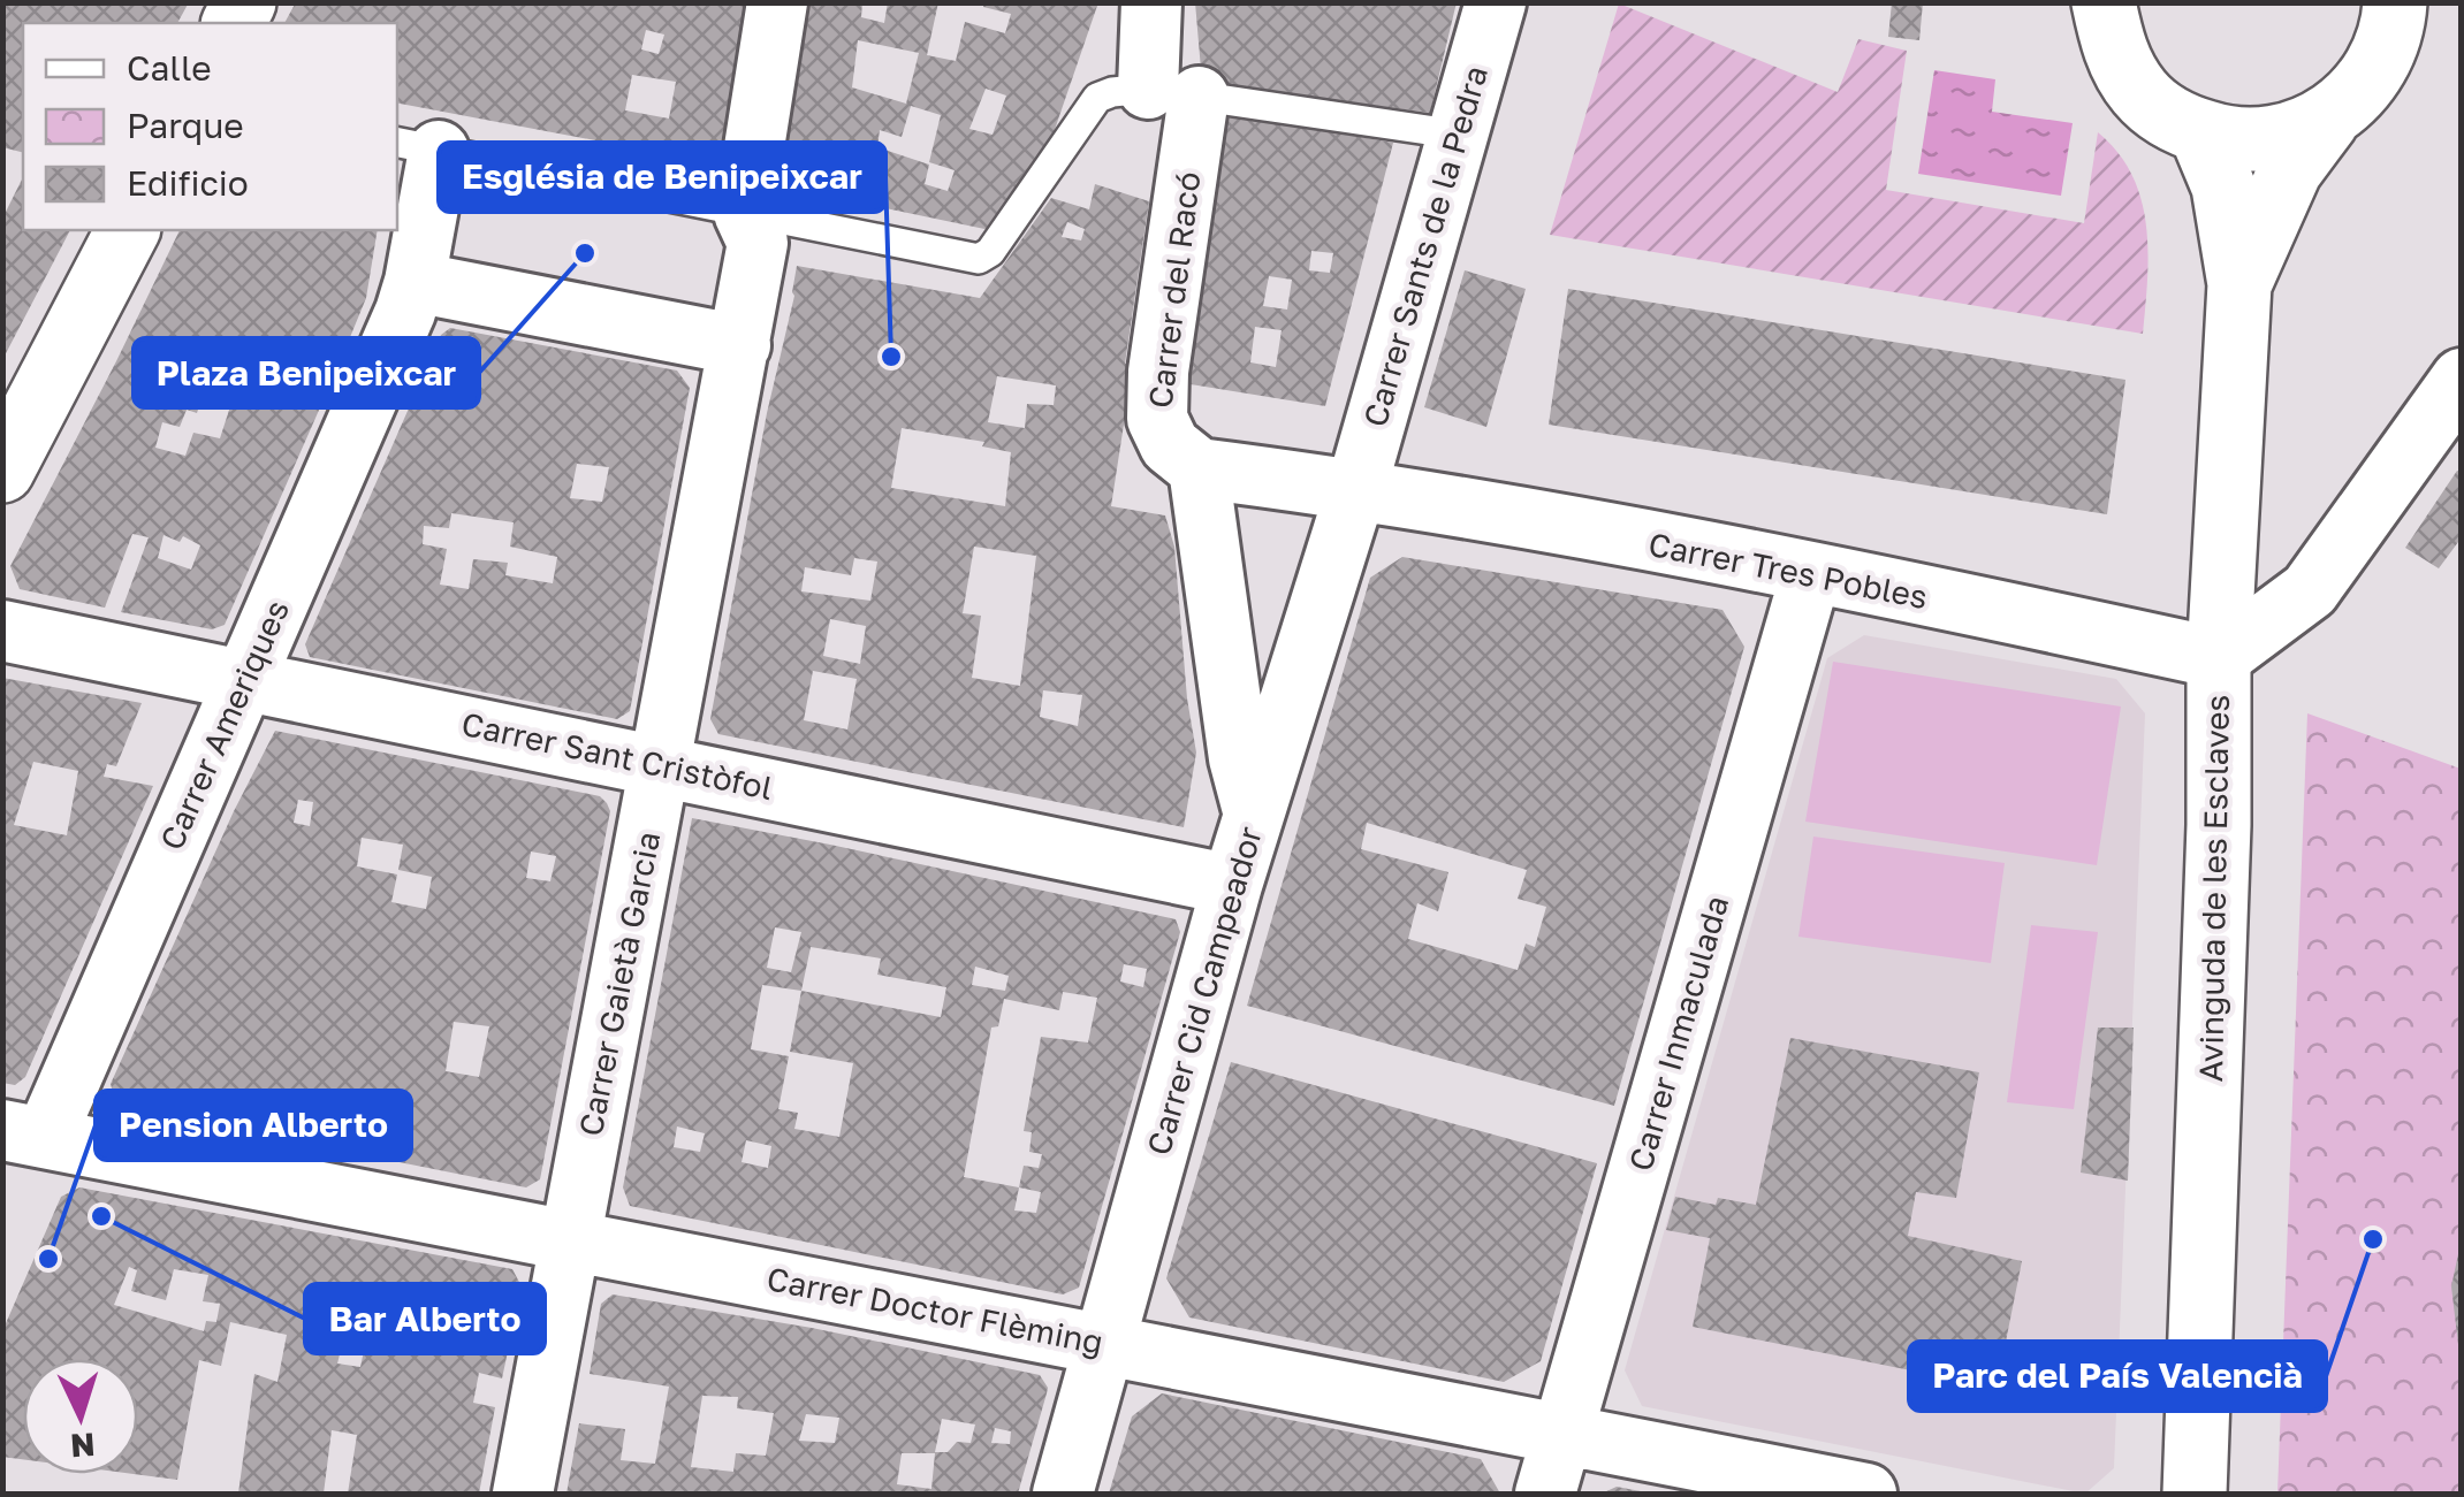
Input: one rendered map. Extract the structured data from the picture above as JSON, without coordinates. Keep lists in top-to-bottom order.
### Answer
{
  "streets": {
    "street": [
      "Carrer Sants de la Pedra",
      "Carrer del Racó",
      "Carrer Tres Pobles",
      "Carrer Ameriques",
      "Carrer Sant Cristòfol",
      "Avinguda de les Esclaves",
      "Carrer Gaietà Garcia",
      "Carrer Cid Campeador",
      "Carrer Inmaculada",
      "Carrer Doctor Flèming"
    ]
  },
  "crossings": [
    ["Carrer Sants de la Pedra", "Carrer Tres Pobles"],
    ["Carrer Sants de la Pedra", "Carrer Cid Campeador"],
    ["Carrer Tres Pobles", "Avinguda de les Esclaves"],
    ["Carrer Tres Pobles", "Carrer Cid Campeador"],
    ["Carrer Tres Pobles", "Carrer Inmaculada"],
    ["Carrer Ameriques", "Carrer Sant Cristòfol"],
    ["Carrer Ameriques", "Carrer Doctor Flèming"],
    ["Carrer Sant Cristòfol", "Carrer Gaietà Garcia"],
    ["Carrer Sant Cristòfol", "Carrer Cid Campeador"],
    ["Carrer Gaietà Garcia", "Carrer Doctor Flèming"],
    ["Carrer Cid Campeador", "Carrer Doctor Flèming"],
    ["Carrer Inmaculada", "Carrer Doctor Flèming"]
  ],
  "places": [
    "Plaza Benipeixcar",
    "Església de Benipeixcar",
    "Bar Alberto",
    "Parc del País Valencià",
    "Pension Alberto"
  ],
  "legend": ["Calle", "Parque", "Edificio"],
  "north": "bottom"
}
